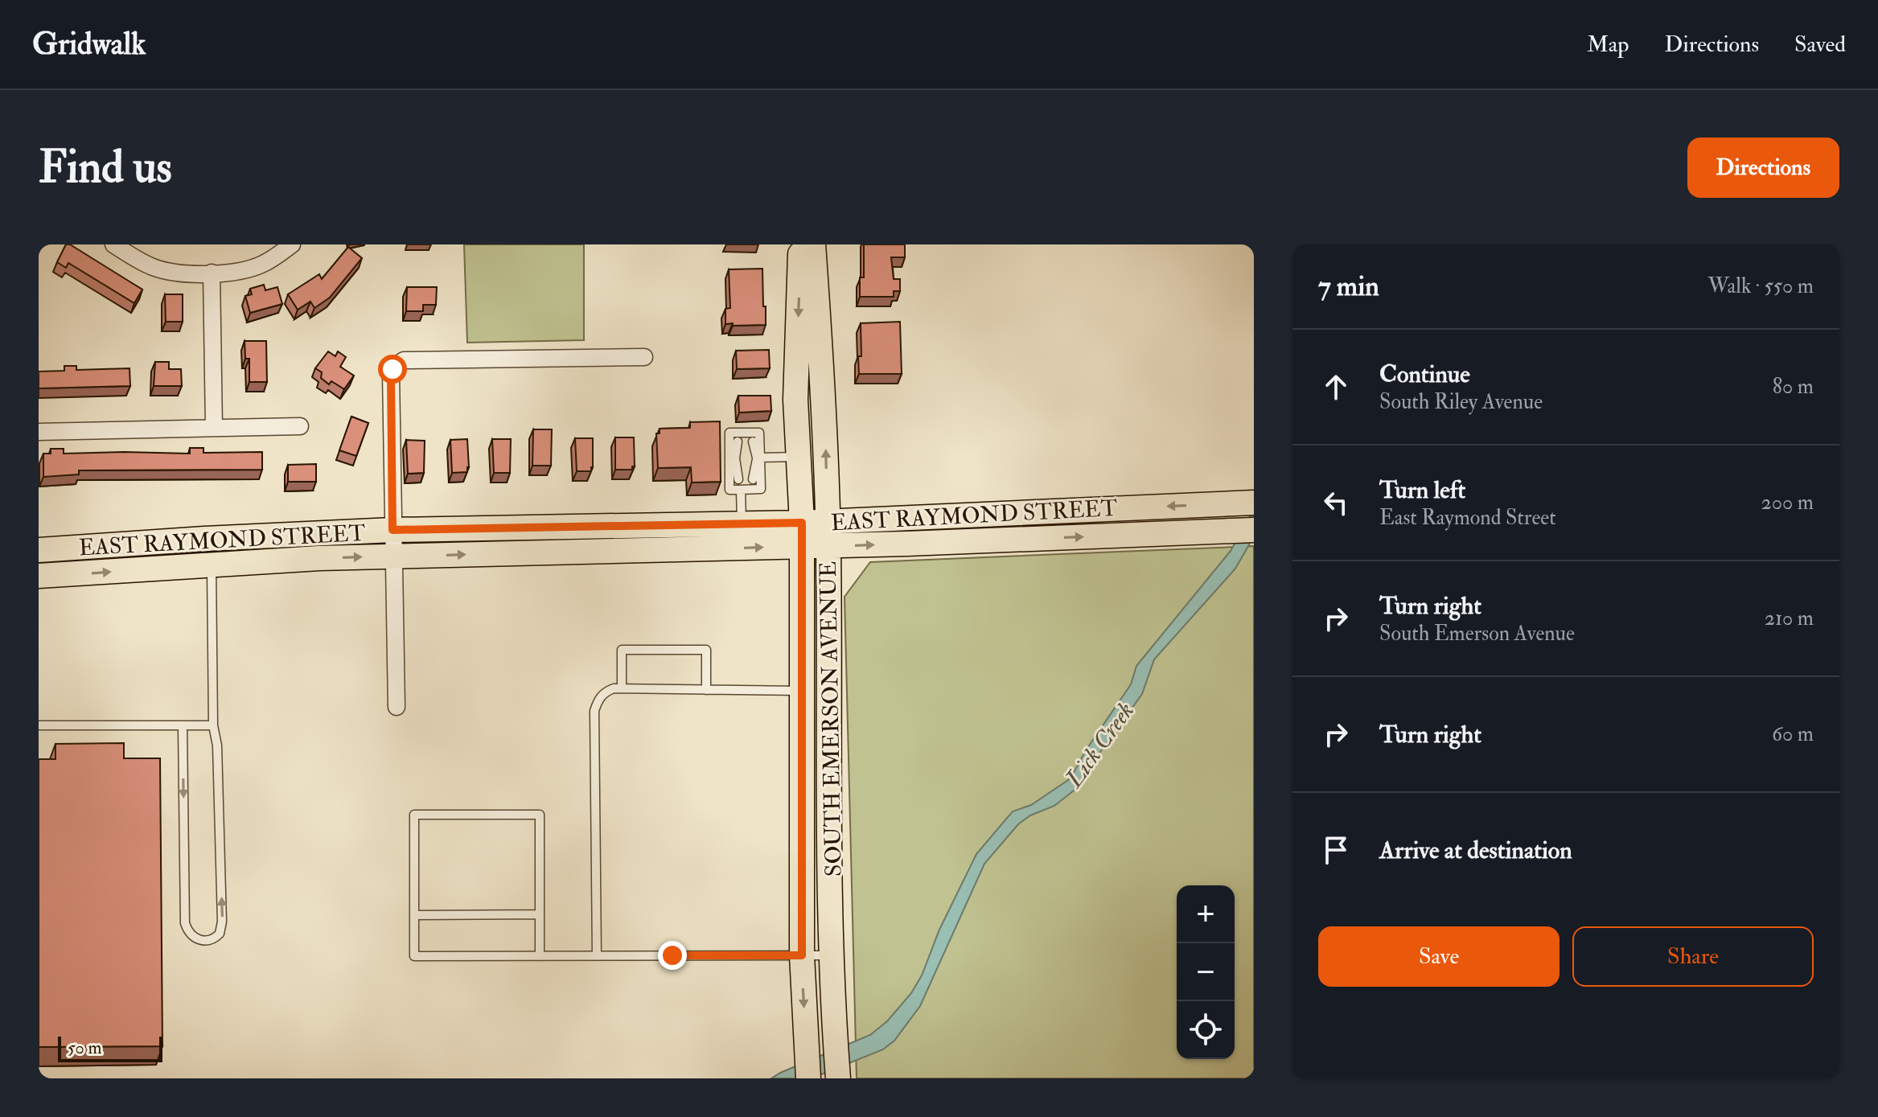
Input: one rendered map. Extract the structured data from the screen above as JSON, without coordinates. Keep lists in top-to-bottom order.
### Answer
{
  "streets": {
    "main road": ["EAST RAYMOND STREET", "SOUTH EMERSON AVENUE"]
  },
  "crossings": [
    ["EAST RAYMOND STREET", "SOUTH EMERSON AVENUE"]
  ],
  "water": ["Lick Creek"],
  "scale_bar": "50 m",
  "page": {
    "header": "Gridwalk",
    "nav": ["Map", "Directions", "Saved"],
    "buttons": [
      "Directions",
      ["Save", "Share"]
    ],
    "title": "Find us",
    "heading": ["7 min", "Walk · 550 m"],
    "list": [
      ["Continue", "South Riley Avenue", "80 m"],
      ["Turn left", "East Raymond Street", "200 m"],
      ["Turn right", "South Emerson Avenue", "210 m"],
      ["Turn right", "60 m"],
      "Arrive at destination"
    ],
    "map_buttons": ["+", "−"],
    "scale": "50 m"
  }
}
